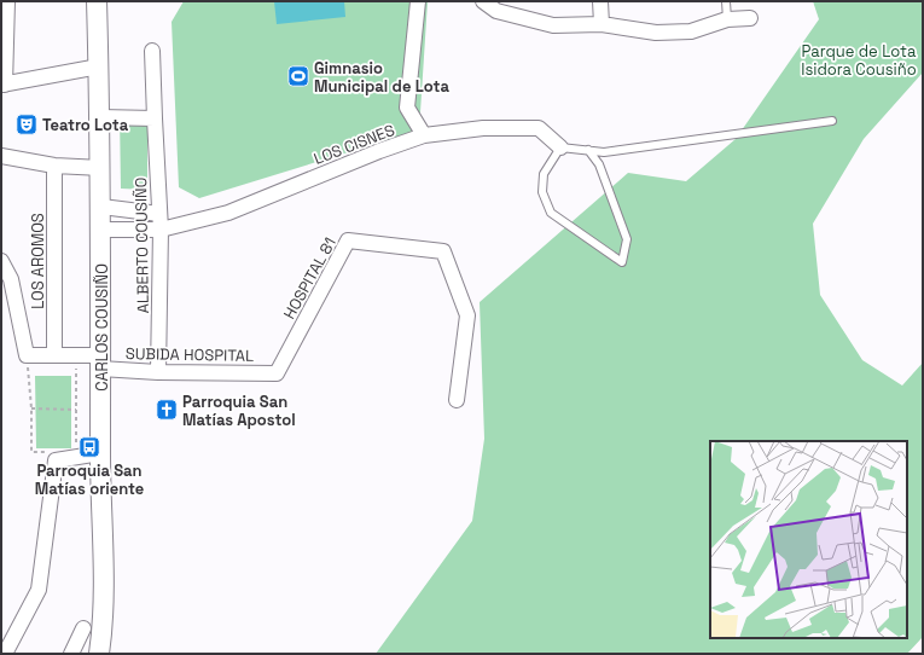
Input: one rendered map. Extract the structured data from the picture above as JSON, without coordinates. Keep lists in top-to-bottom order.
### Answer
{
  "streets": {
    "main road": ["CARLOS COUSIÑO"],
    "street": [
      "LOS CISNES",
      "ALBERTO COUSIÑO",
      "LOS AROMOS",
      "HOSPITAL 81",
      "SUBIDA HOSPITAL"
    ]
  },
  "crossings": [
    ["LOS CISNES", "ALBERTO COUSIÑO"],
    ["LOS CISNES", "CARLOS COUSIÑO"],
    ["ALBERTO COUSIÑO", "SUBIDA HOSPITAL"],
    ["LOS AROMOS", "SUBIDA HOSPITAL"],
    ["HOSPITAL 81", "SUBIDA HOSPITAL"],
    ["CARLOS COUSIÑO", "SUBIDA HOSPITAL"]
  ],
  "parks": ["Parque de Lota Isidora Cousiño"],
  "places": {
    "sports": ["Gimnasio Municipal de Lota"],
    "theatre": ["Teatro Lota"],
    "church": ["Parroquia San Matías Apostol"],
    "bus stop": ["Parroquia San Matías oriente"]
  }
}
